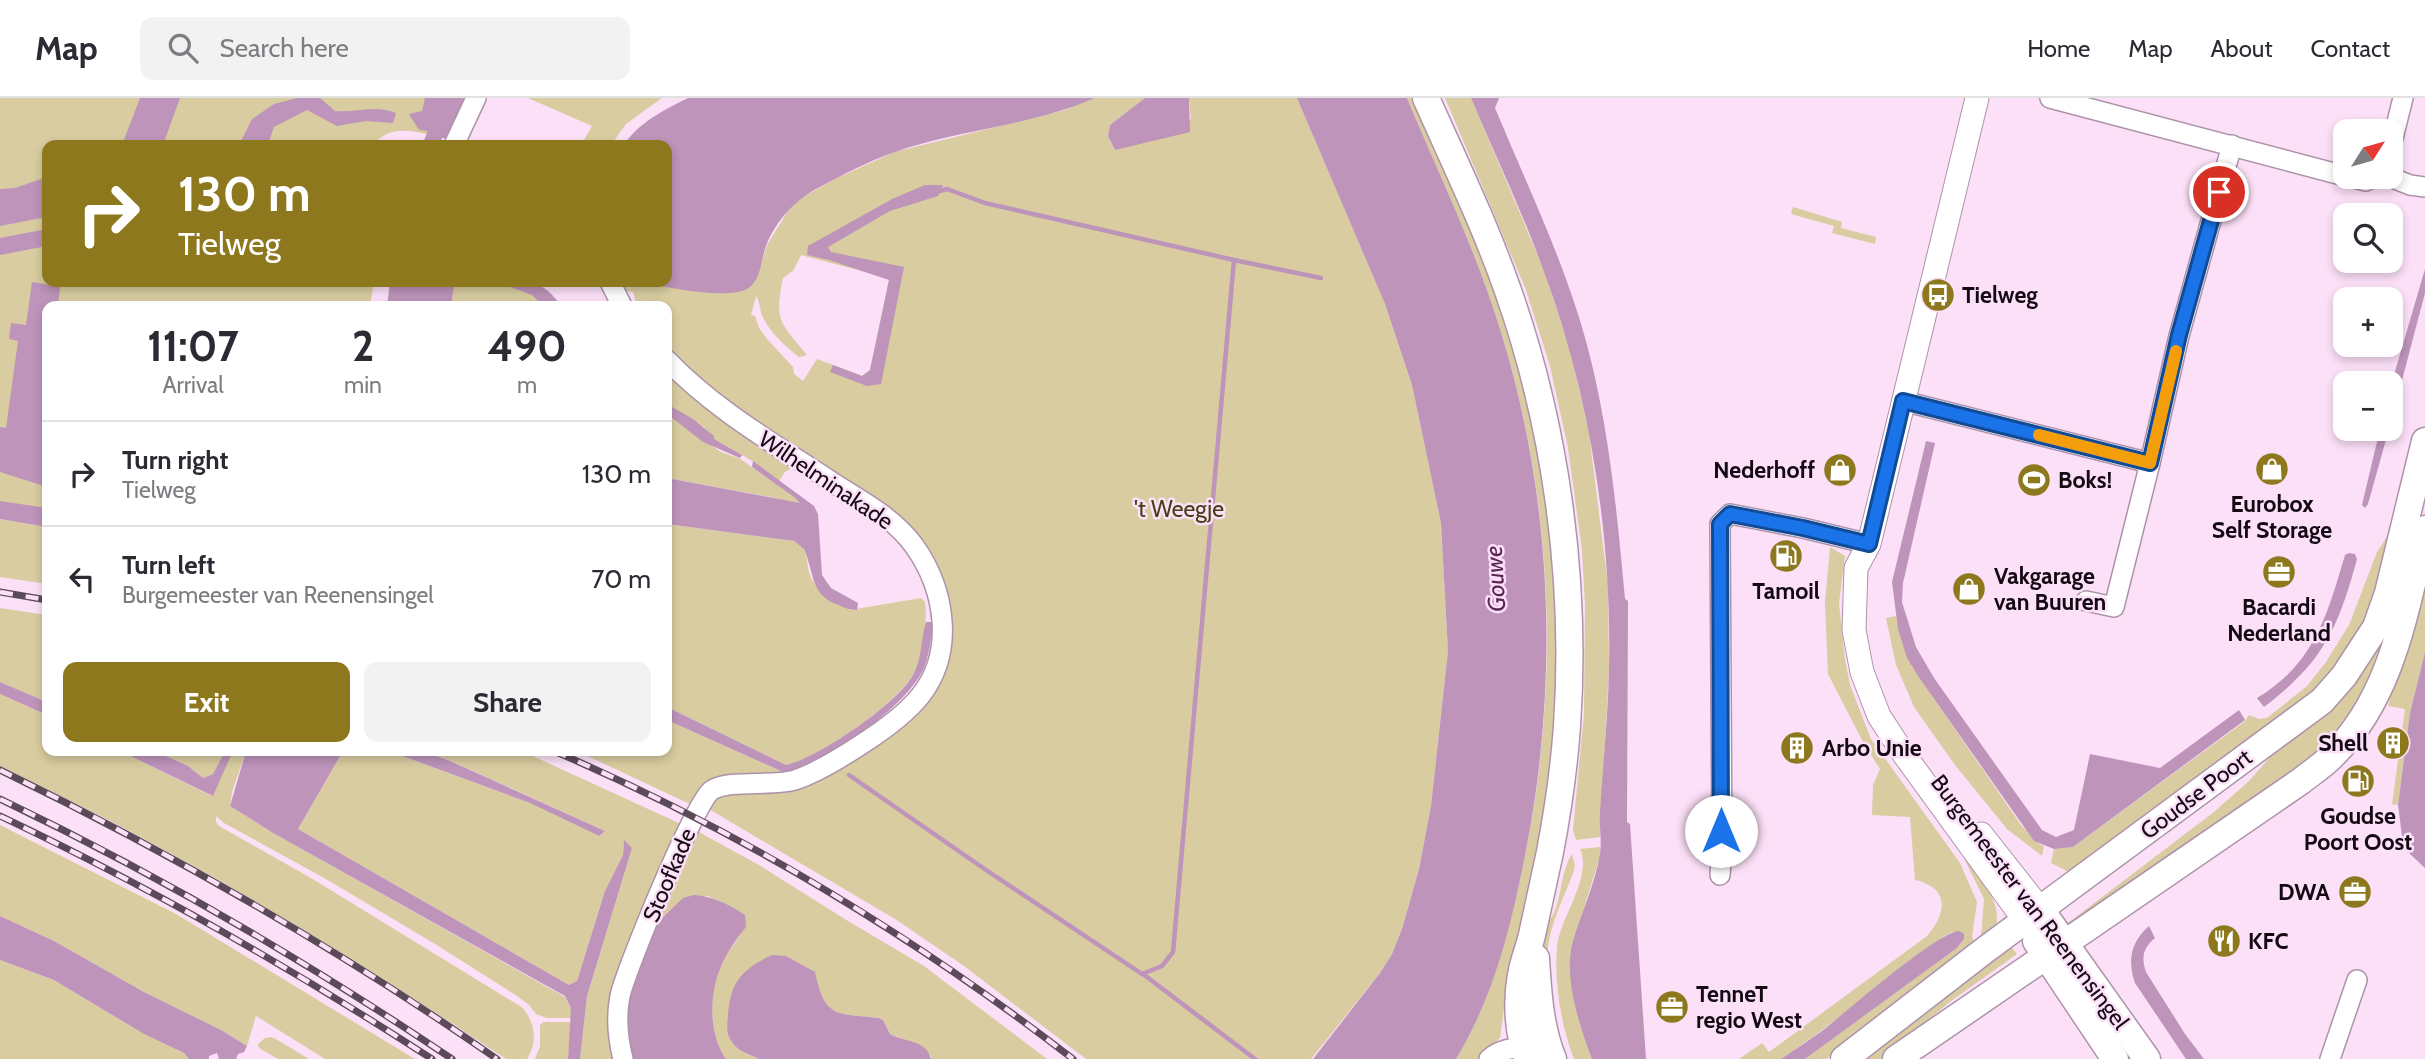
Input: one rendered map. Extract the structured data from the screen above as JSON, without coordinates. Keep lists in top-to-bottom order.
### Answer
{
  "streets": {
    "main road": ["Goudse Poort", "Burgemeester van Reenensingel"],
    "street": ["Wilhelminakade", "Stoofkade"]
  },
  "crossings": [
    ["Wilhelminakade", "Stoofkade"],
    ["Goudse Poort", "Burgemeester van Reenensingel"]
  ],
  "water": ["Gouwe"],
  "parks": ["'t Weegje"],
  "places": {
    "bus stop": ["Tielweg"],
    "shop": ["Eurobox Self Storage", "Nederhoff", "Vakgarage van Buuren"],
    "sports": ["Boks!"],
    "fuel station": ["Tamoil", "Goudse Poort Oost"],
    "office": ["Bacardi Nederland", "DWA", "TenneT regio West"],
    "building": ["Shell", "Arbo Unie"],
    "restaurant": ["KFC"]
  },
  "north": "top right",
  "page": {
    "header": "Map",
    "search": "Search here",
    "nav": [
      "Home",
      "Map",
      "About",
      "Contact"
    ],
    "map_buttons": ["+", "−"],
    "turn": ["130 m", "Tielweg"],
    "eta": [
      "11:07",
      "Arrival",
      "2",
      "min",
      "490",
      "m"
    ],
    "list": [
      {
        "name": "Turn right",
        "note": "Tielweg",
        "value": "130 m"
      },
      {
        "name": "Turn left",
        "note": "Burgemeester van Reenensingel",
        "value": "70 m"
      }
    ],
    "buttons": ["Exit", "Share"]
  }
}
